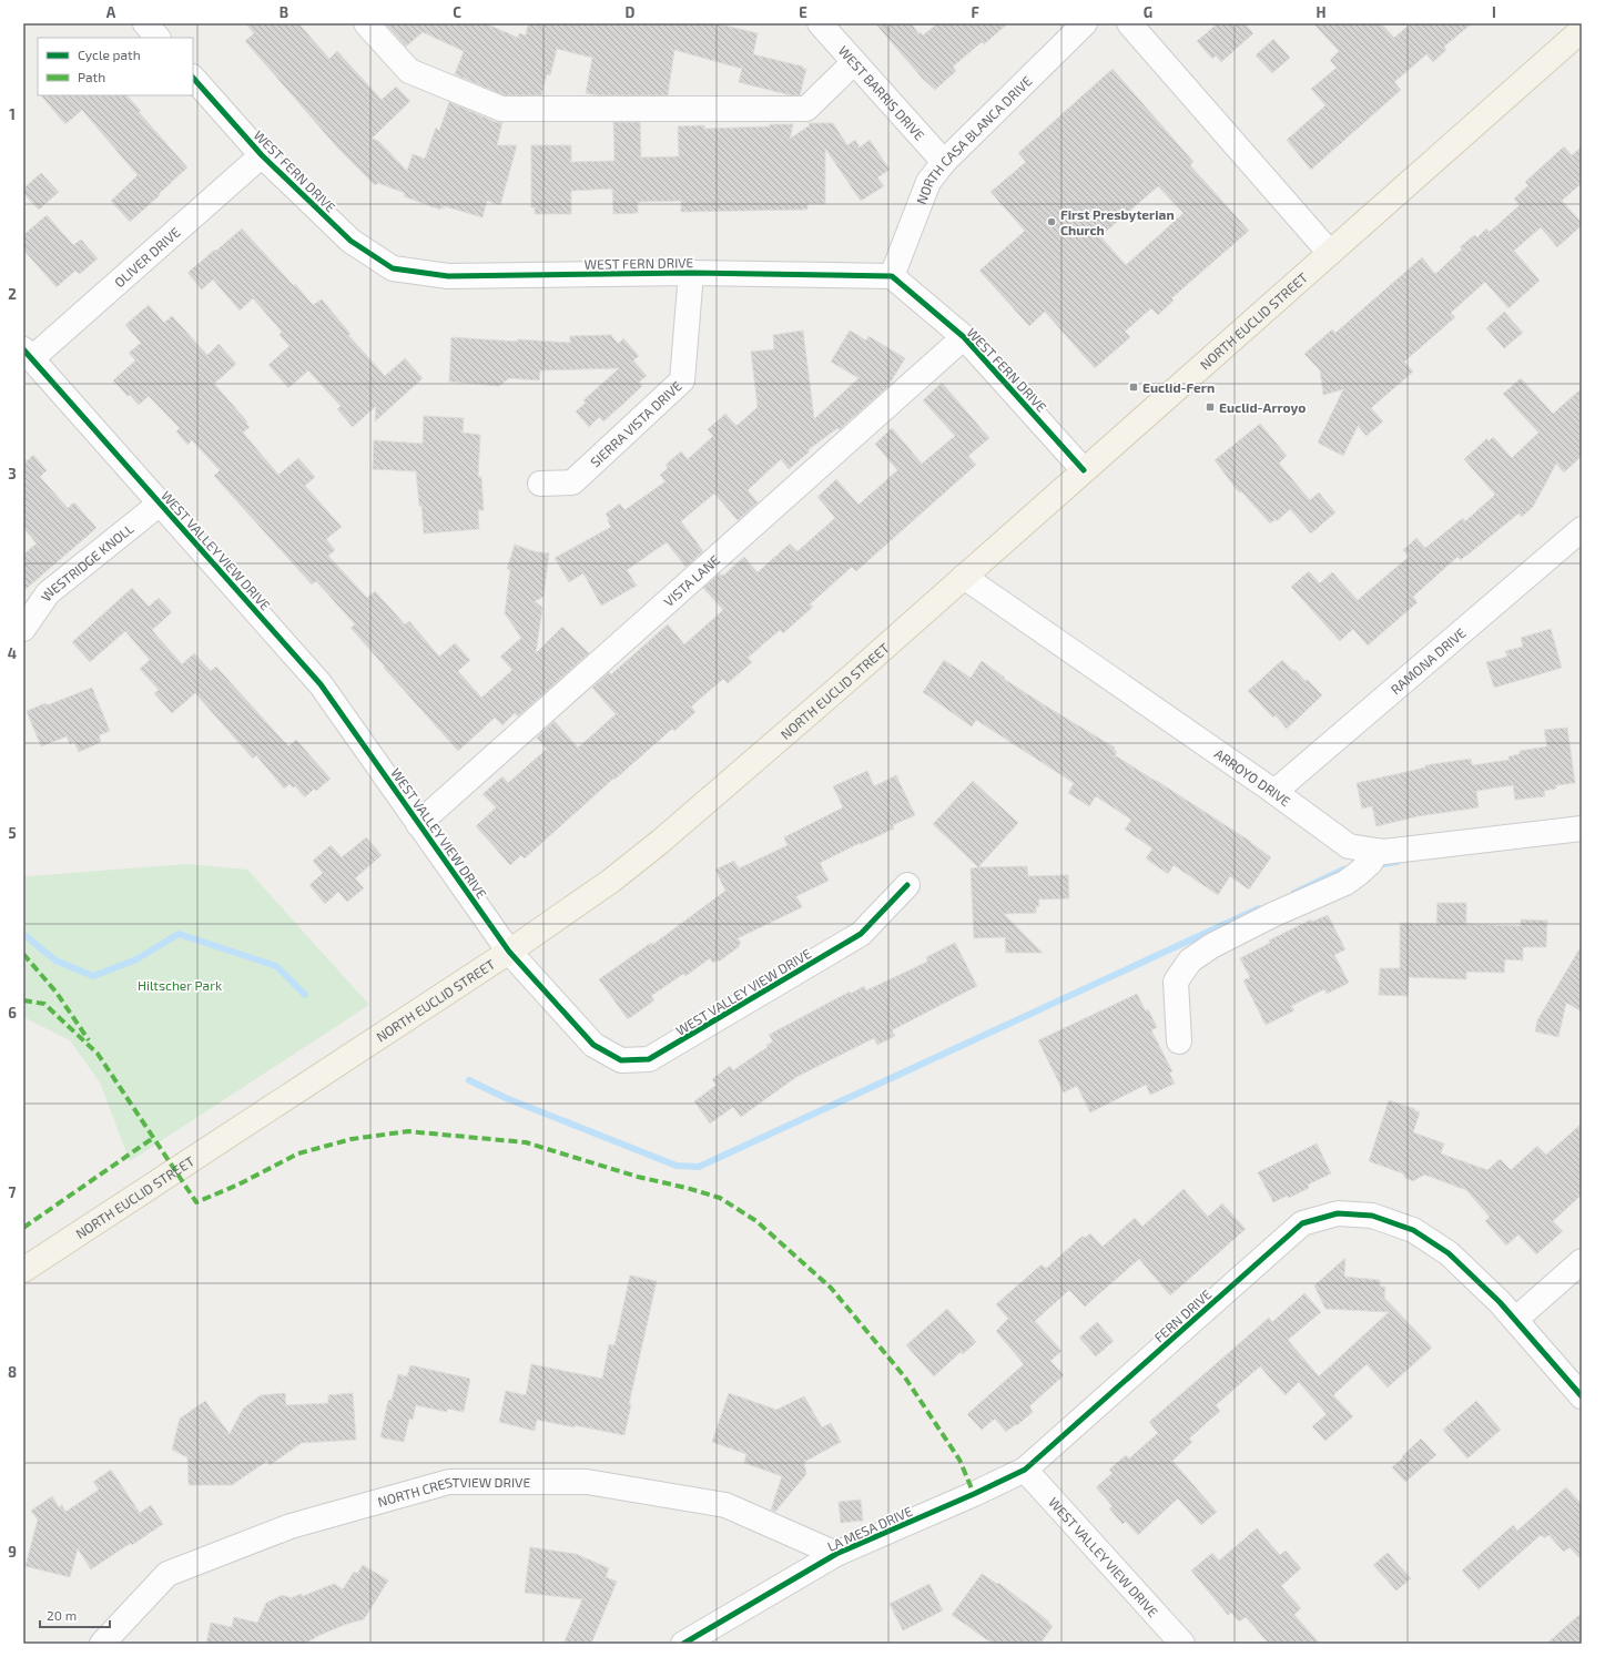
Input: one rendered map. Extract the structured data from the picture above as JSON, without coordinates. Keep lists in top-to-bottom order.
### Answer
{
  "streets": {
    "main road": ["NORTH EUCLID STREET"],
    "street": [
      "WEST BARRIS DRIVE",
      "NORTH CASA BLANCA DRIVE",
      "WEST FERN DRIVE",
      "OLIVER DRIVE",
      "SIERRA VISTA DRIVE",
      "WEST VALLEY VIEW DRIVE",
      "WESTRIDGE KNOLL",
      "VISTA LANE",
      "RAMONA DRIVE",
      "ARROYO DRIVE",
      "FERN DRIVE",
      "NORTH CRESTVIEW DRIVE",
      "LA MESA DRIVE"
    ]
  },
  "crossings": [
    ["WEST BARRIS DRIVE", "NORTH CASA BLANCA DRIVE"],
    ["NORTH CASA BLANCA DRIVE", "WEST FERN DRIVE"],
    ["WEST FERN DRIVE", "OLIVER DRIVE"],
    ["WEST FERN DRIVE", "NORTH EUCLID STREET"],
    ["WEST FERN DRIVE", "SIERRA VISTA DRIVE"],
    ["WEST FERN DRIVE", "VISTA LANE"],
    ["OLIVER DRIVE", "WEST VALLEY VIEW DRIVE"],
    ["NORTH EUCLID STREET", "WEST VALLEY VIEW DRIVE"],
    ["NORTH EUCLID STREET", "ARROYO DRIVE"],
    ["WEST VALLEY VIEW DRIVE", "WESTRIDGE KNOLL"],
    ["WEST VALLEY VIEW DRIVE", "VISTA LANE"],
    ["WEST VALLEY VIEW DRIVE", "FERN DRIVE"],
    ["WEST VALLEY VIEW DRIVE", "LA MESA DRIVE"],
    ["RAMONA DRIVE", "ARROYO DRIVE"],
    ["FERN DRIVE", "LA MESA DRIVE"],
    ["NORTH CRESTVIEW DRIVE", "LA MESA DRIVE"]
  ],
  "parks": ["Hiltscher Park"],
  "places": {
    "other": ["First Presbyterian Church"],
    "transit": ["Euclid-Fern", "Euclid-Arroyo"]
  },
  "legend": ["Cycle path", "Path"],
  "scale_bar": "20 m",
  "grid": {
    "columns": [
      "A",
      "B",
      "C",
      "D",
      "E",
      "F",
      "G",
      "H",
      "I"
    ],
    "rows": [
      "1",
      "2",
      "3",
      "4",
      "5",
      "6",
      "7",
      "8",
      "9"
    ]
  }
}
